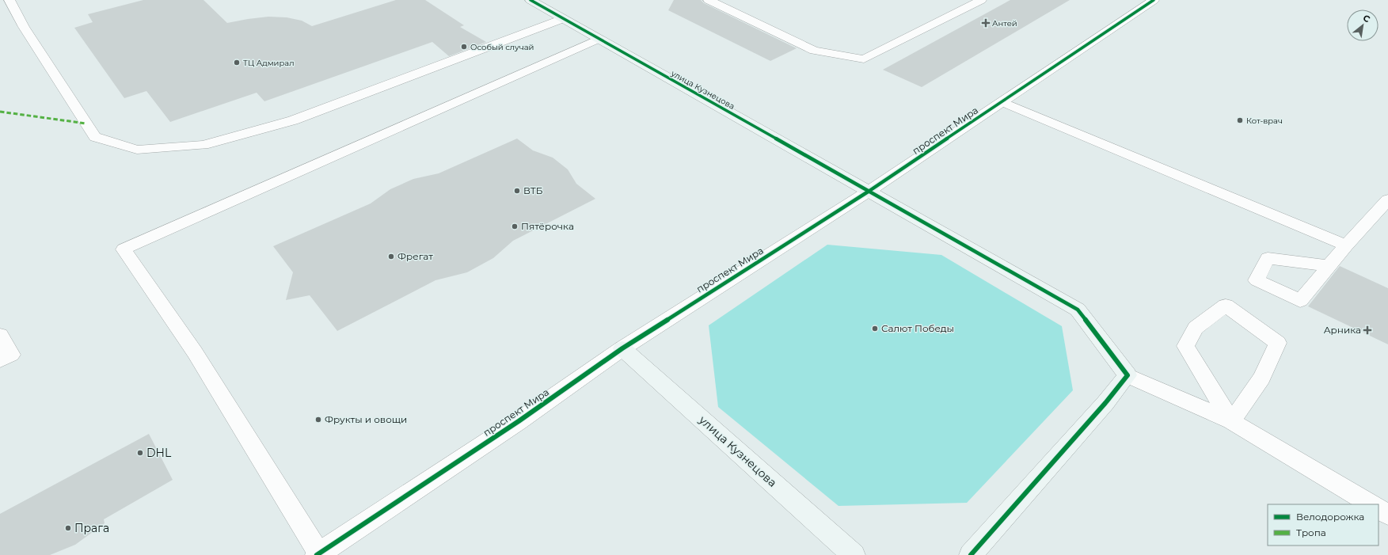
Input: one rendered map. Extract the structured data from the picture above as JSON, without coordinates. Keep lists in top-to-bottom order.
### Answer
{
  "streets": {
    "street": ["улица Кузнецова", "проспект Мира"]
  },
  "crossings": [
    ["улица Кузнецова", "проспект Мира"]
  ],
  "places": {
    "health": ["Антей", "Арника"],
    "other": [
      "Особый случай",
      "ТЦ Адмирал",
      "Кот-врач",
      "ВТБ",
      "Пятёрочка",
      "Фрегат",
      "Салют Победы",
      "Фрукты и овощи",
      "DHL",
      "Прага"
    ]
  },
  "legend": ["Велодорожка", "Тропа"],
  "north": "top right"
}
